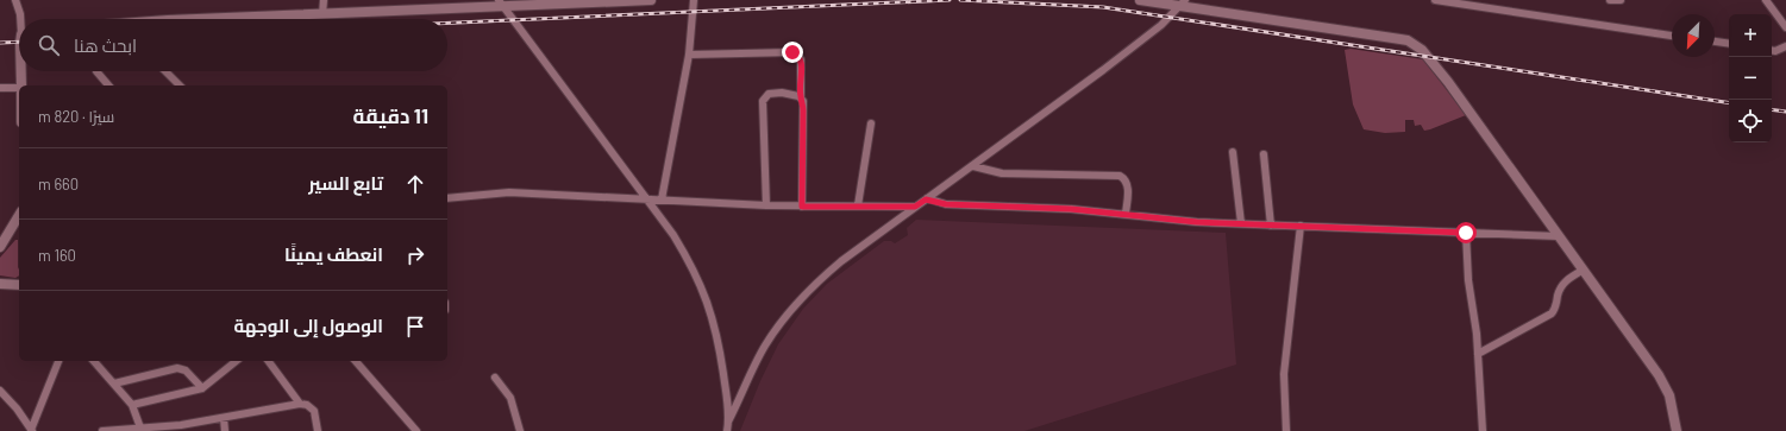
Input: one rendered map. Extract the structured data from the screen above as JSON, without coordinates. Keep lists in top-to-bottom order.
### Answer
{
  "north": "bottom left",
  "page": {
    "map_buttons": ["+", "−"],
    "search": "ابحث هنا",
    "heading": ["11 دقيقة", "سيرًا · 820 m"],
    "list": [
      ["تابع السير", "660 m"],
      ["انعطف يمينًا", "160 m"],
      "الوصول إلى الوجهة"
    ]
  }
}
